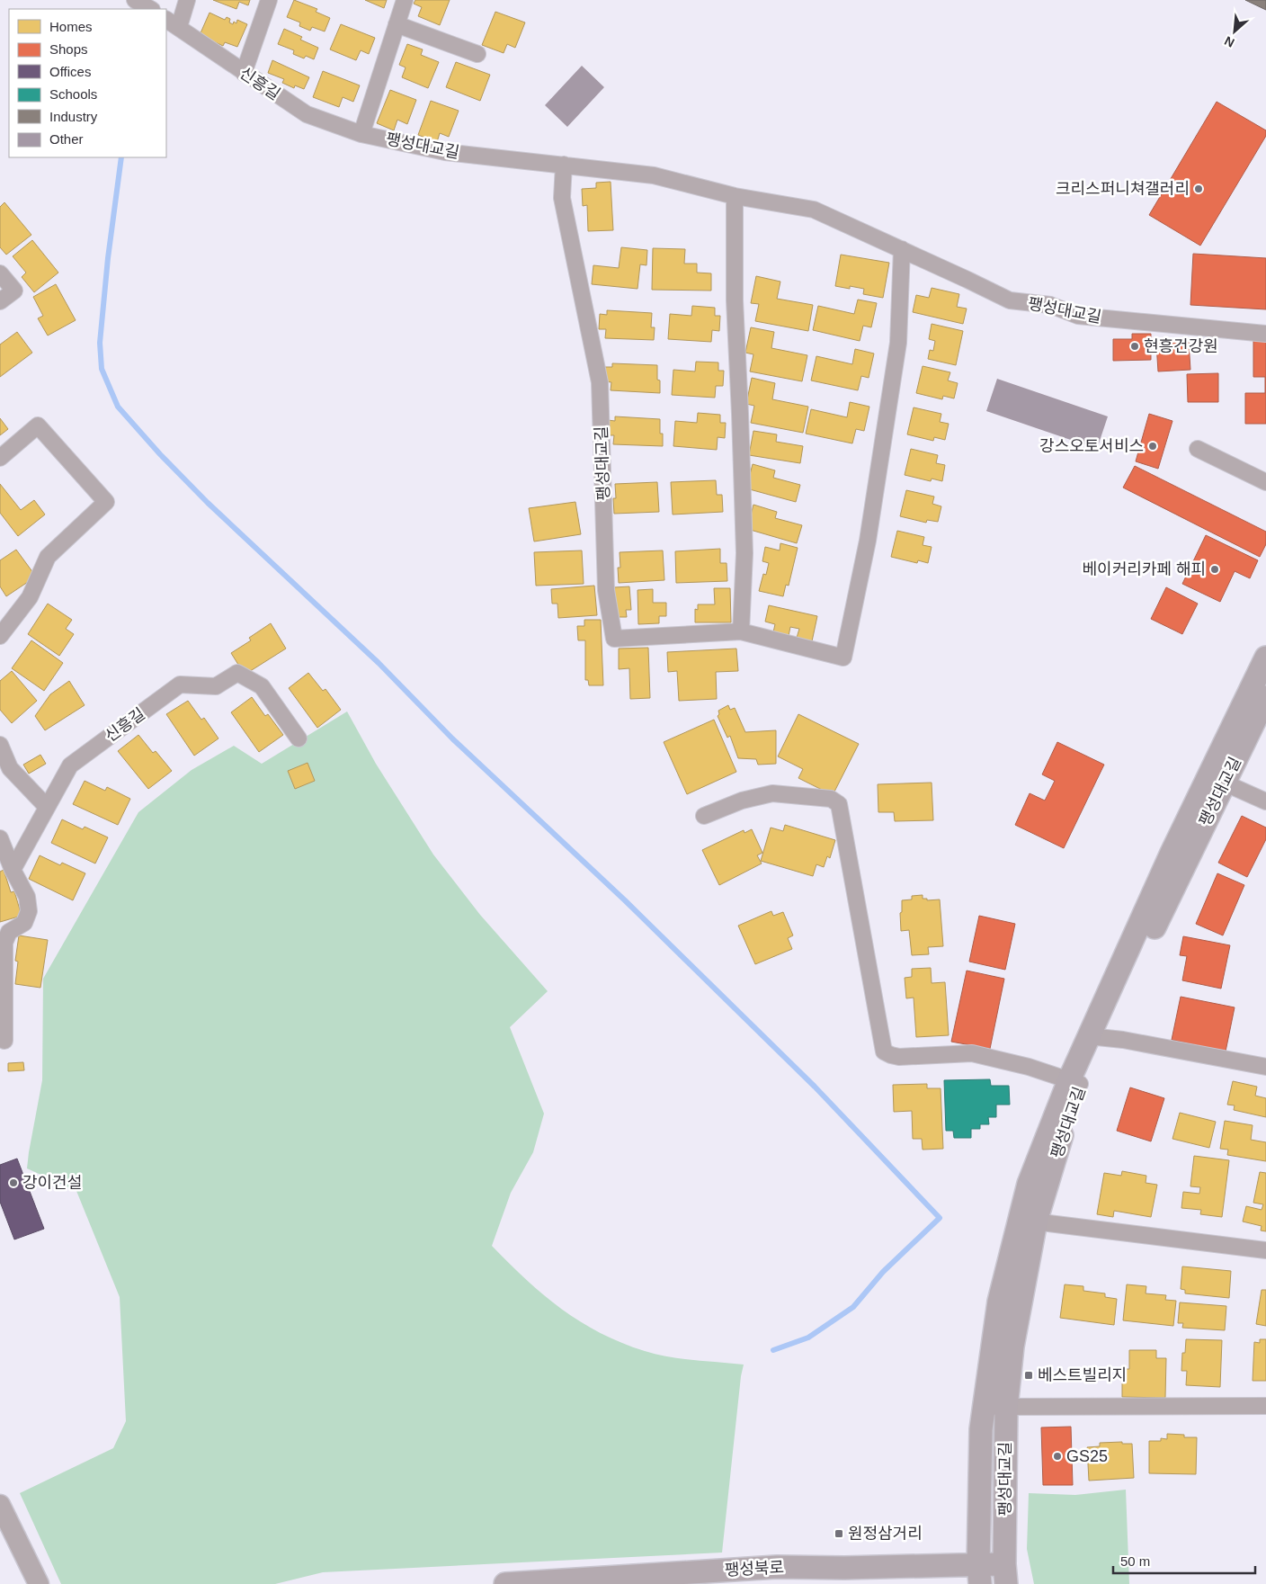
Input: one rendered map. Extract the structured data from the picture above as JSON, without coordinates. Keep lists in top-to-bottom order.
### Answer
{
  "streets": {
    "main road": ["팽성대교길", "팽성북로"],
    "street": ["신흥길"]
  },
  "crossings": [
    ["신흥길", "팽성대교길"],
    ["팽성대교길", "팽성북로"]
  ],
  "places": {
    "other": [
      "크리스퍼니쳐갤러리",
      "현흥건강원",
      "강스오토서비스",
      "베이커리카페 해피",
      "강이건설",
      "GS25"
    ],
    "transit": ["베스트빌리지", "원정삼거리"]
  },
  "legend": [
    "Homes",
    "Shops",
    "Offices",
    "Schools",
    "Industry",
    "Other"
  ],
  "scale_bar": "50 m",
  "north": "bottom left"
}
